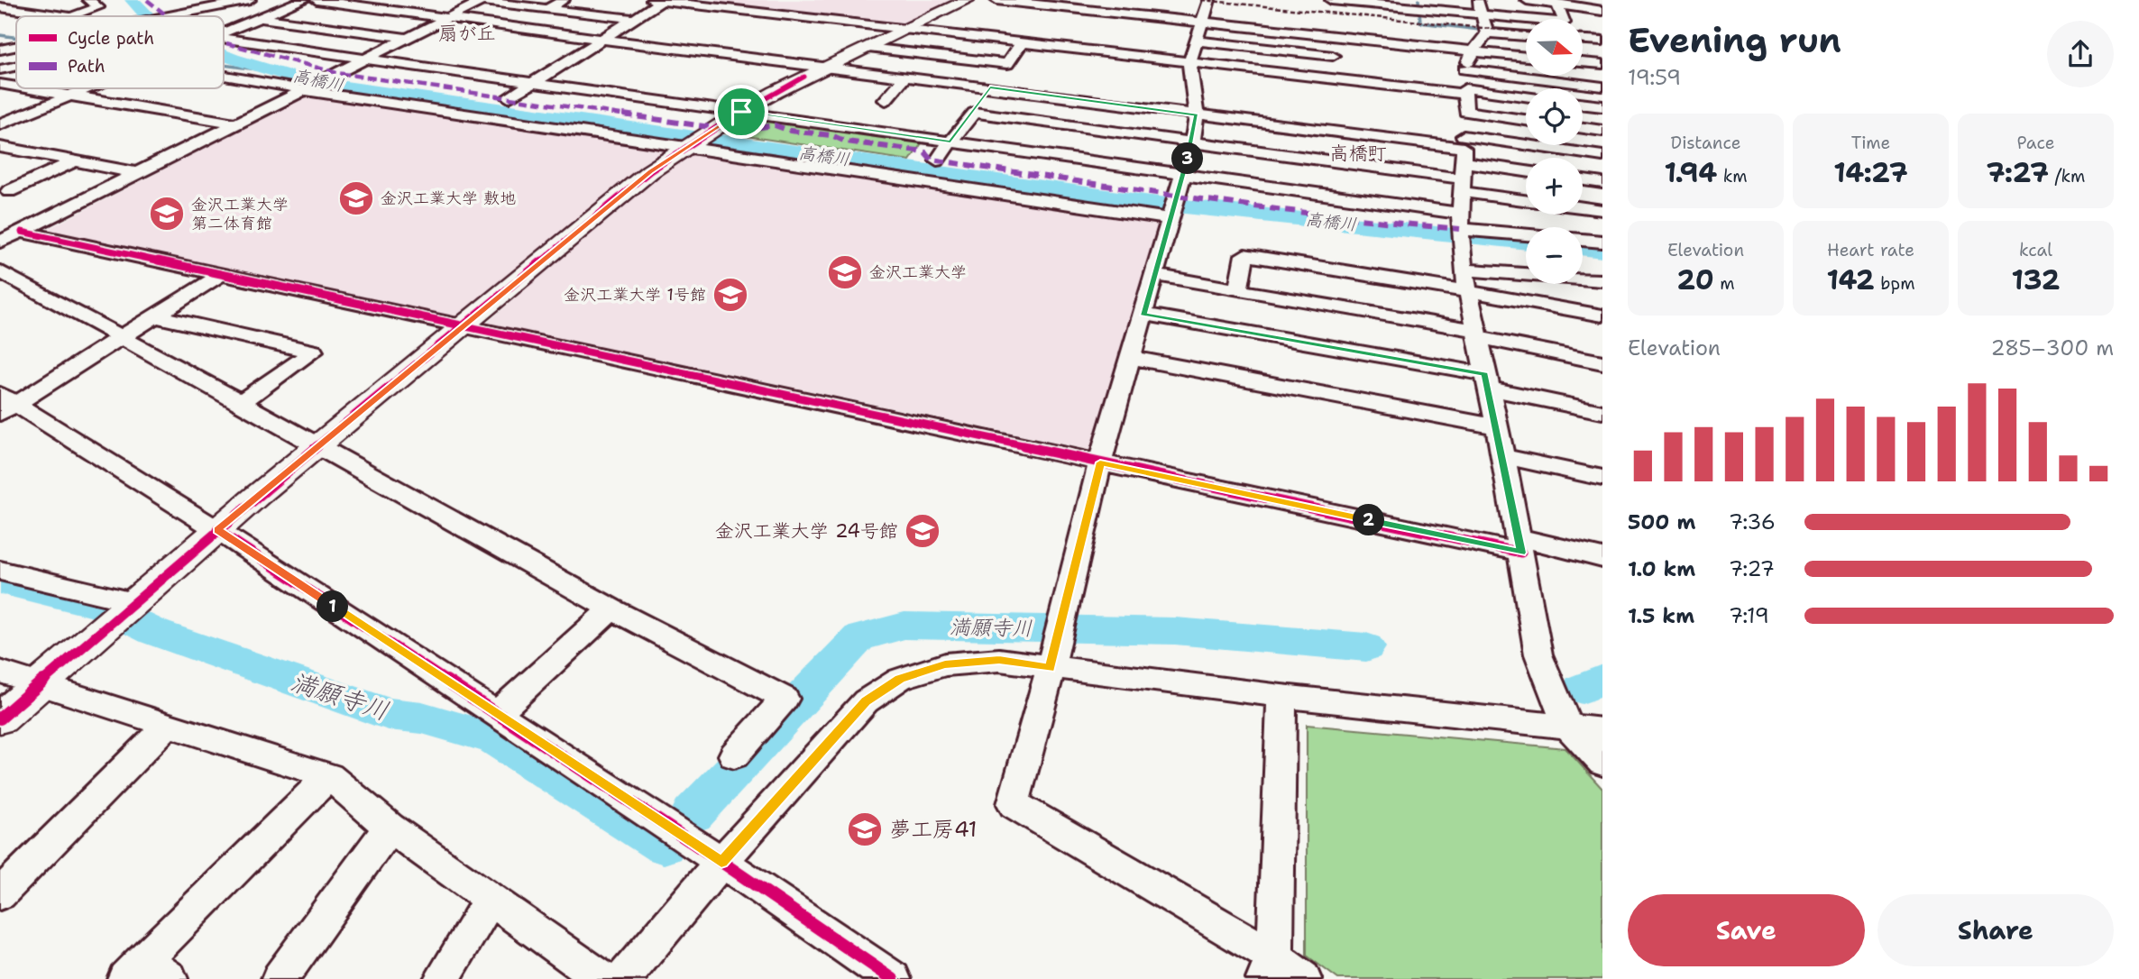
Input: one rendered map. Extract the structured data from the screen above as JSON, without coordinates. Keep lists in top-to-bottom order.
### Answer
{
  "districts": ["扇が丘", "高橋町"],
  "water": ["高橋川", "満願寺川"],
  "places": {
    "school or university": [
      "金沢工業大学 敷地",
      "金沢工業大学 第二体育館",
      "金沢工業大学",
      "金沢工業大学 1号館",
      "金沢工業大学 24号館",
      "夢工房41"
    ]
  },
  "legend": ["Cycle path", "Path"],
  "north": "right",
  "page": {
    "heading": ["Evening run", "19:59"],
    "map_buttons": ["+", "−"],
    "stats": [
      ["Distance", "1.94 km"],
      ["Time", "14:27"],
      ["Pace", "7:27 /km"],
      ["Elevation", "20 m"],
      ["Heart rate", "142 bpm"],
      ["kcal", "132"]
    ],
    "pins": ["3", "2", "1"],
    "chart": ["Elevation", "285–300 m"],
    "list": [
      {
        "name": "500 m",
        "note": "7:36"
      },
      {
        "name": "1.0 km",
        "note": "7:27"
      },
      {
        "name": "1.5 km",
        "note": "7:19"
      }
    ],
    "buttons": ["Save", "Share"]
  }
}
